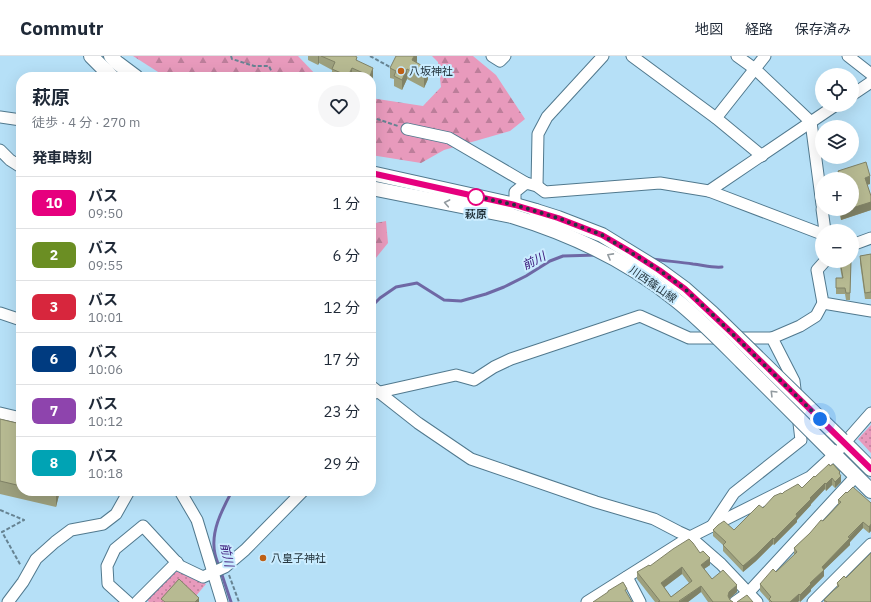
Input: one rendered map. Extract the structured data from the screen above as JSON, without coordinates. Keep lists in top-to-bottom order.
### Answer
{
  "streets": {
    "main road": ["川西篠山線"]
  },
  "water": ["前川"],
  "places": ["八坂神社", "萩原", "八皇子神社"],
  "lines": ["bus line 10"],
  "page": {
    "header": "Commutr",
    "nav": ["地図", "経路", "保存済み"],
    "map_buttons": ["+", "−"],
    "heading": [
      ["萩原", "徒歩 · 4 分 · 270 m"],
      "発車時刻"
    ],
    "list": [
      {
        "mark": "10",
        "name": "バス",
        "note": "09:50",
        "value": "1 分"
      },
      {
        "mark": "2",
        "name": "バス",
        "note": "09:55",
        "value": "6 分"
      },
      {
        "mark": "3",
        "name": "バス",
        "note": "10:01",
        "value": "12 分"
      },
      {
        "mark": "6",
        "name": "バス",
        "note": "10:06",
        "value": "17 分"
      },
      {
        "mark": "7",
        "name": "バス",
        "note": "10:12",
        "value": "23 分"
      },
      {
        "mark": "8",
        "name": "バス",
        "note": "10:18",
        "value": "29 分"
      }
    ]
  }
}
